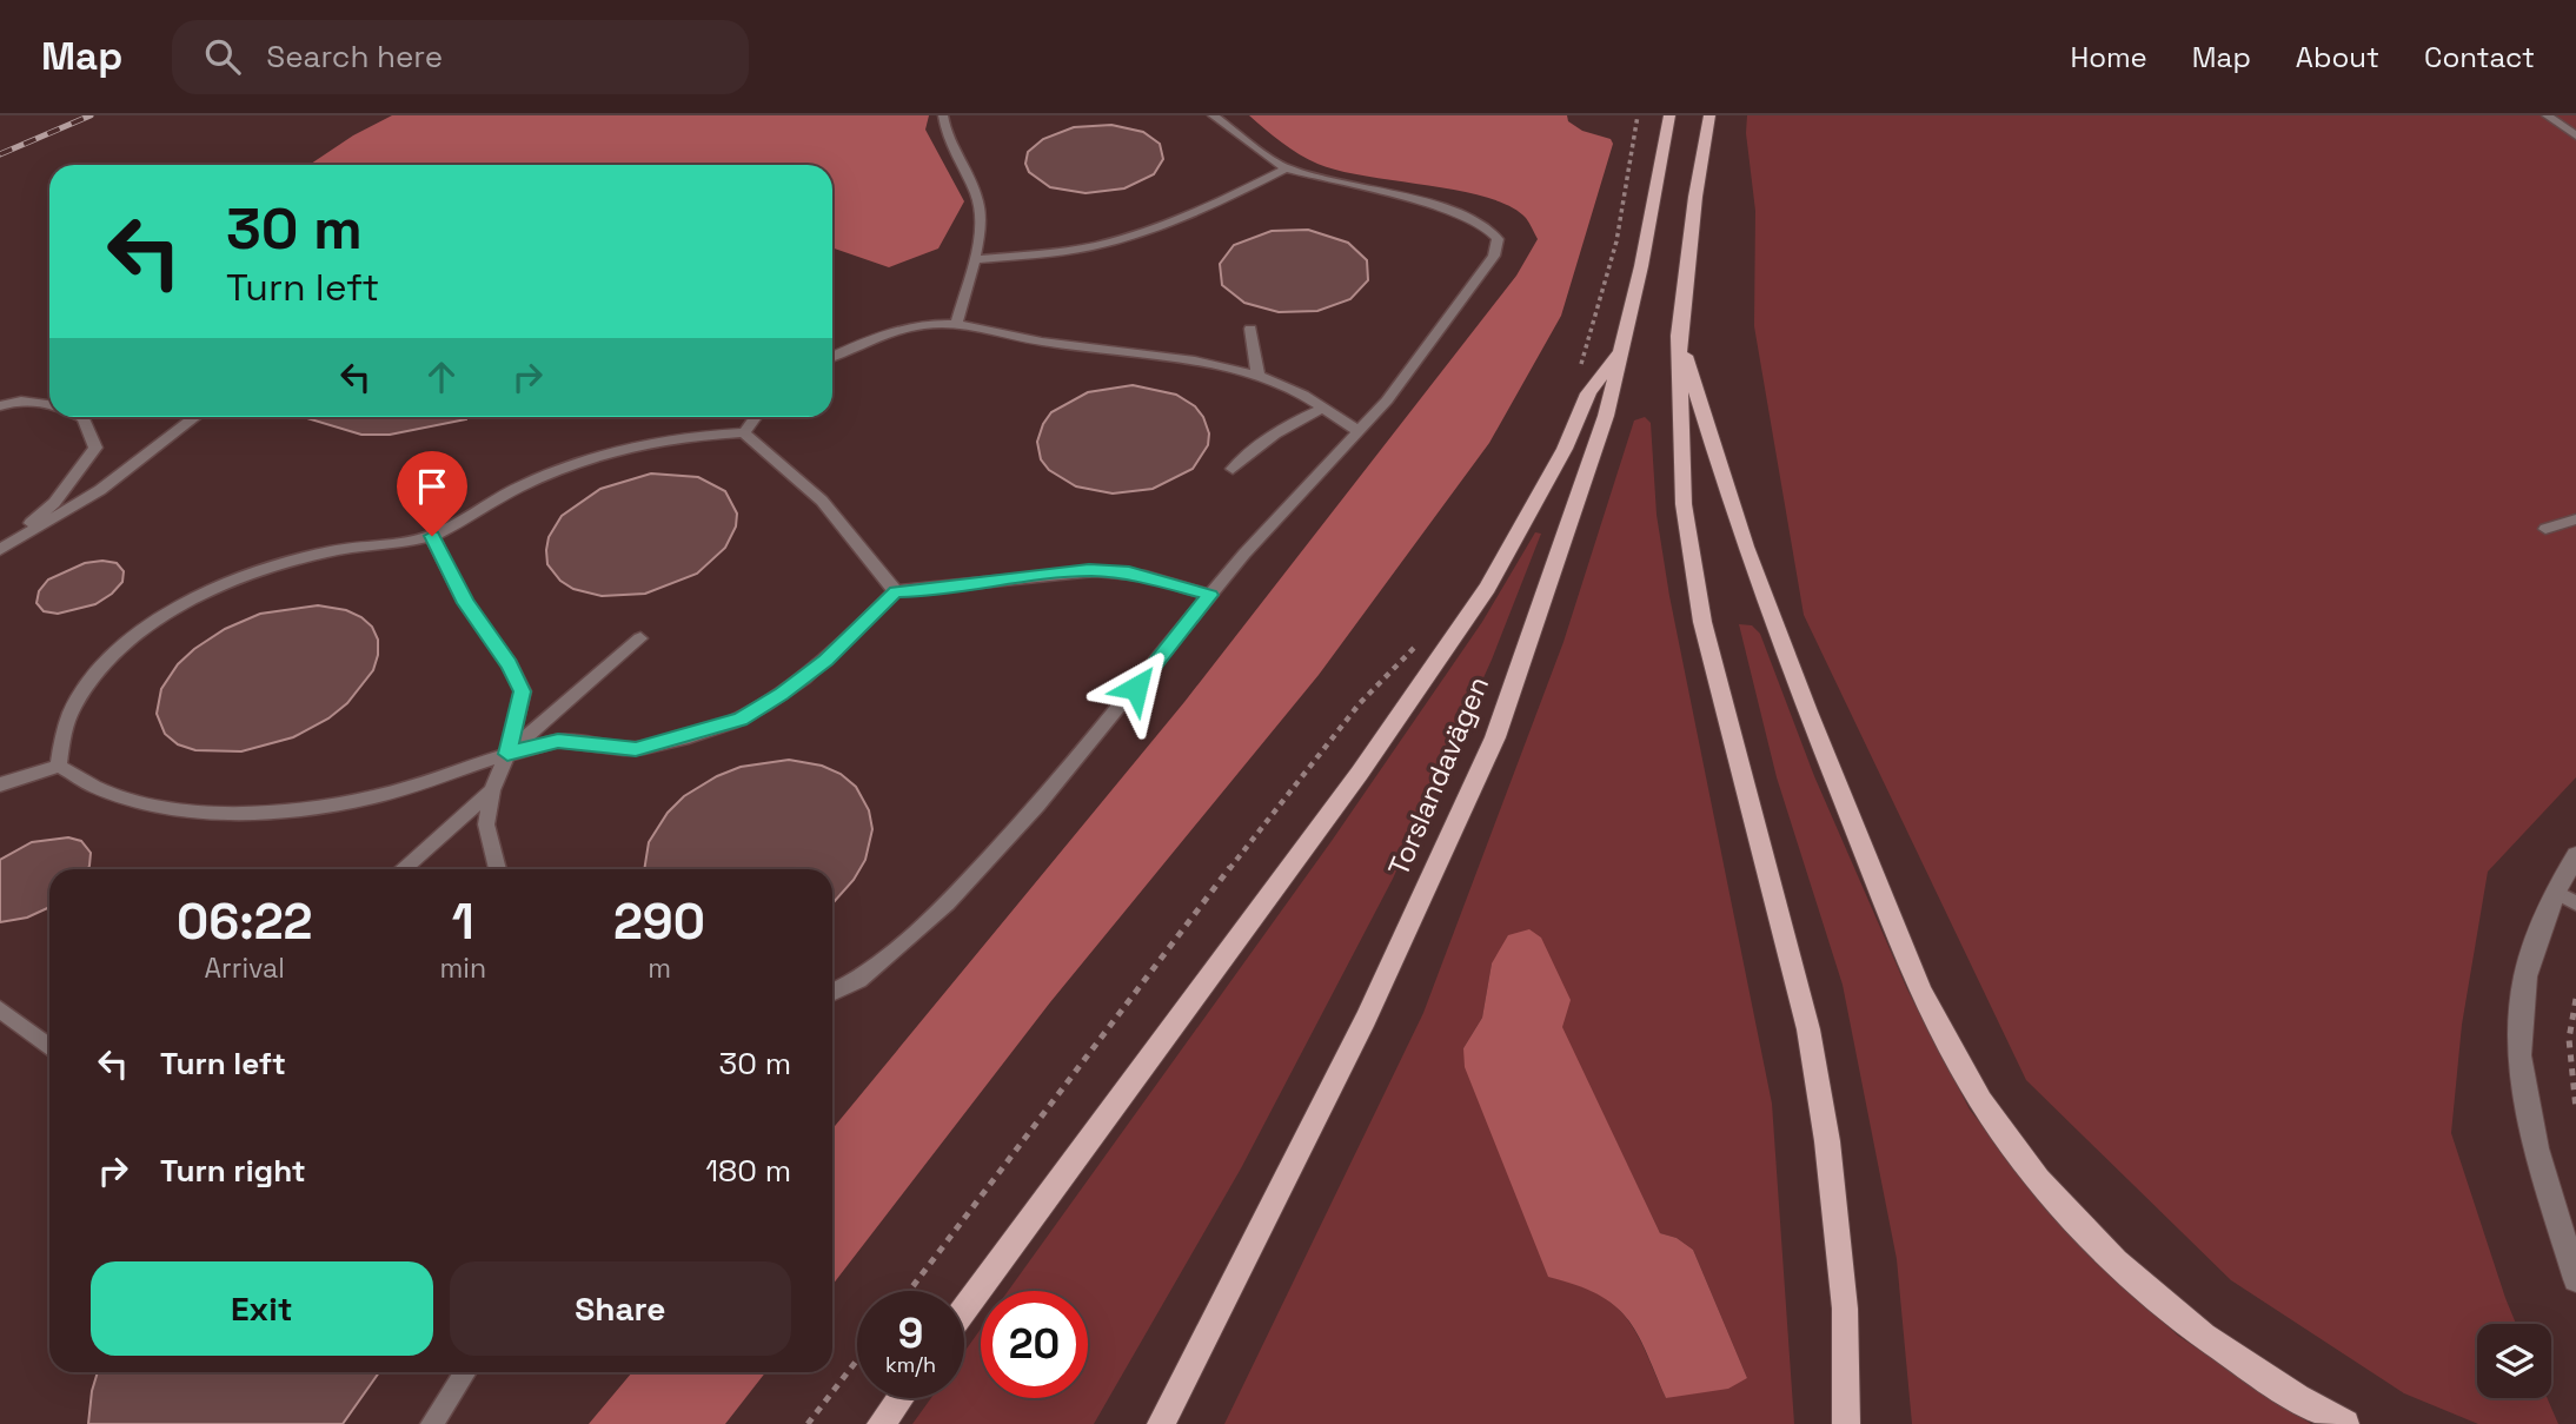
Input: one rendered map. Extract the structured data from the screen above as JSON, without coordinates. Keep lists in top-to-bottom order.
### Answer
{
  "streets": {
    "main road": ["Torslandavägen"]
  },
  "page": {
    "header": "Map",
    "search": "Search here",
    "nav": [
      "Home",
      "Map",
      "About",
      "Contact"
    ],
    "turn": ["30 m", "Turn left"],
    "eta": [
      "06:22",
      "Arrival",
      "1",
      "min",
      "290",
      "m"
    ],
    "list": [
      {
        "name": "Turn left",
        "value": "30 m"
      },
      {
        "name": "Turn right",
        "value": "180 m"
      }
    ],
    "buttons": ["Exit", "Share"],
    "speed": "9 km/h",
    "limit": "20"
  }
}
